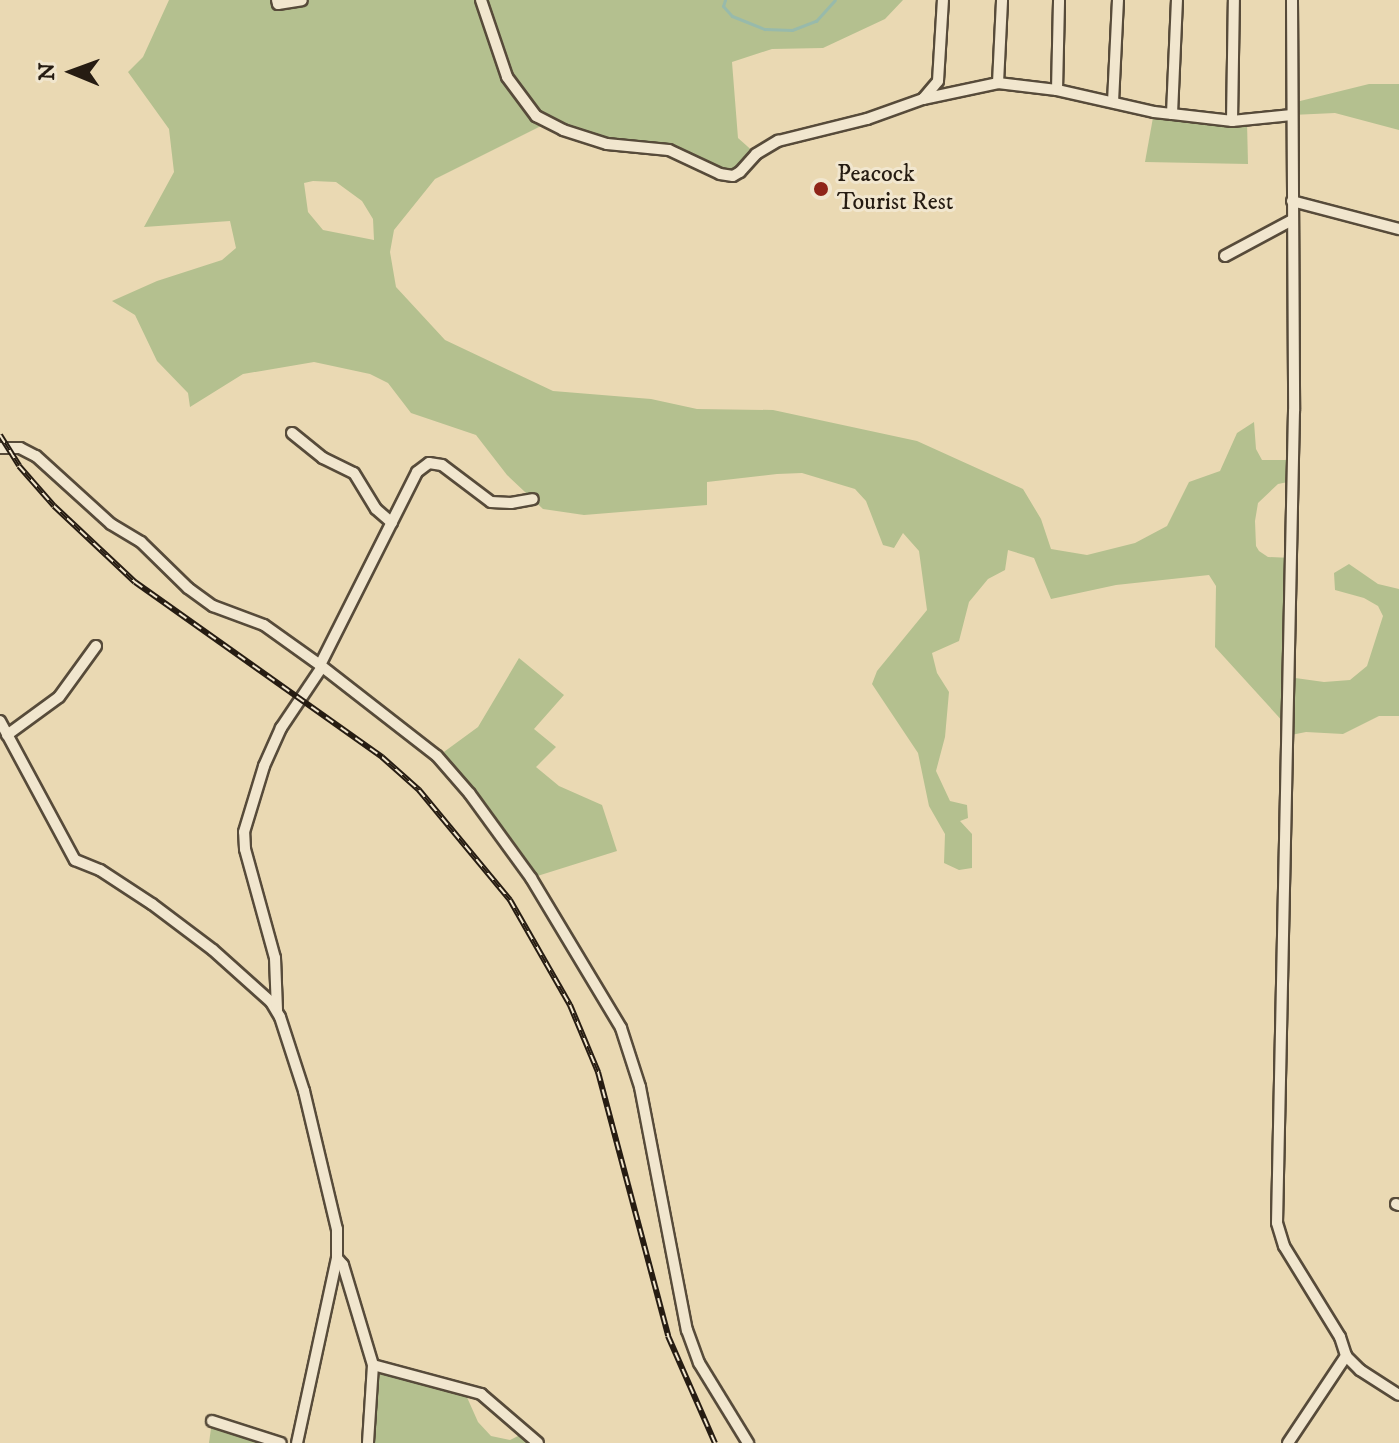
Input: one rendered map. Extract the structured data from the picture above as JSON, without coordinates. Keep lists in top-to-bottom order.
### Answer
{
  "places": ["Peacock Tourist Rest"],
  "north": "left"
}
